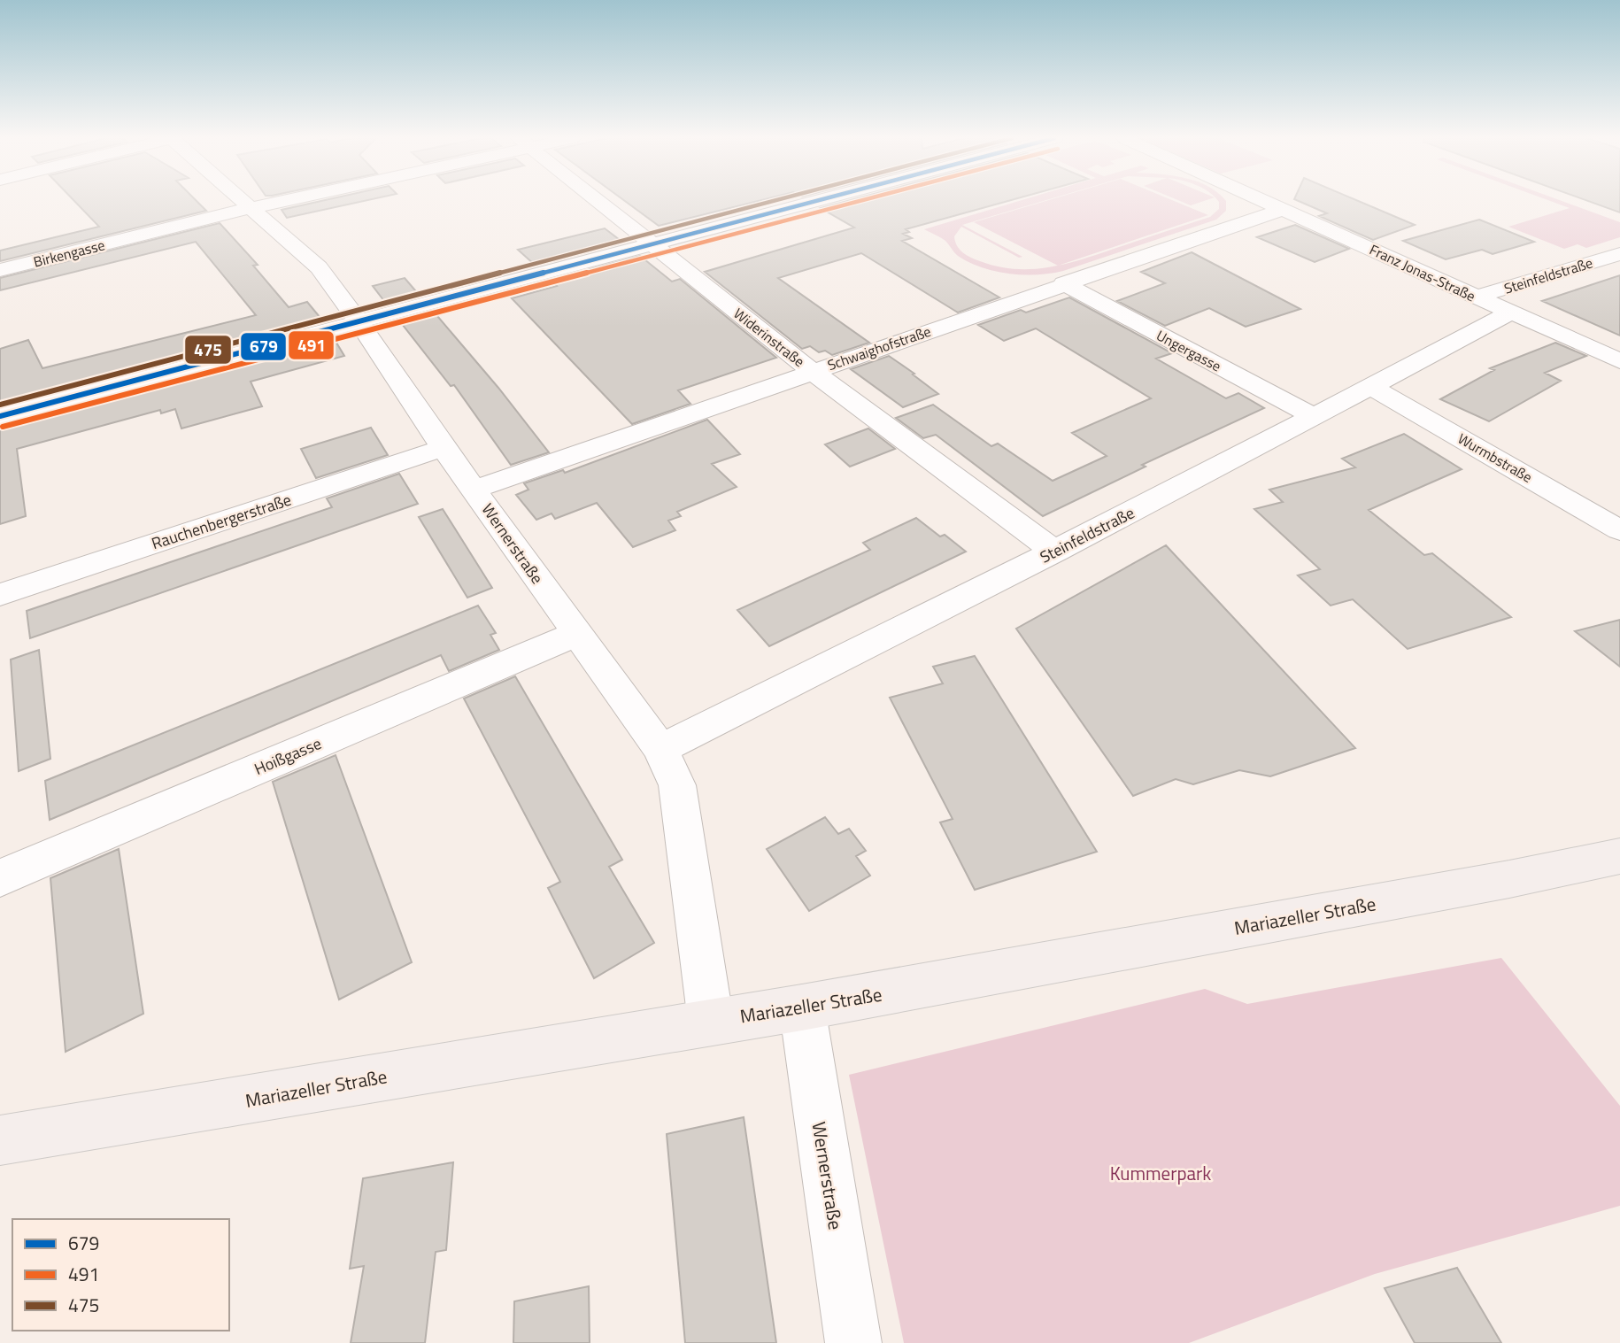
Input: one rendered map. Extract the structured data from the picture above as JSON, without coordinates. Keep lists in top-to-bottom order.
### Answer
{
  "streets": {
    "main road": ["Mariazeller Straße"],
    "street": [
      "Birkengasse",
      "Franz Jonas-Straße",
      "Steinfeldstraße",
      "Widerinstraße",
      "Schwaighofstraße",
      "Ungergasse",
      "Wurmbstraße",
      "Rauchenbergerstraße",
      "Wernerstraße",
      "Hoißgasse"
    ]
  },
  "crossings": [
    ["Birkengasse", "Wernerstraße"],
    ["Franz Jonas-Straße", "Steinfeldstraße"],
    ["Franz Jonas-Straße", "Schwaighofstraße"],
    ["Steinfeldstraße", "Widerinstraße"],
    ["Steinfeldstraße", "Ungergasse"],
    ["Steinfeldstraße", "Wurmbstraße"],
    ["Steinfeldstraße", "Wernerstraße"],
    ["Widerinstraße", "Schwaighofstraße"],
    ["Schwaighofstraße", "Ungergasse"],
    ["Schwaighofstraße", "Wernerstraße"],
    ["Rauchenbergerstraße", "Wernerstraße"],
    ["Wernerstraße", "Hoißgasse"],
    ["Wernerstraße", "Mariazeller Straße"]
  ],
  "parks": ["Kummerpark"],
  "lines": ["transit line 679", "transit line 491", "transit line 475"],
  "legend": ["679", "491", "475"]
}
